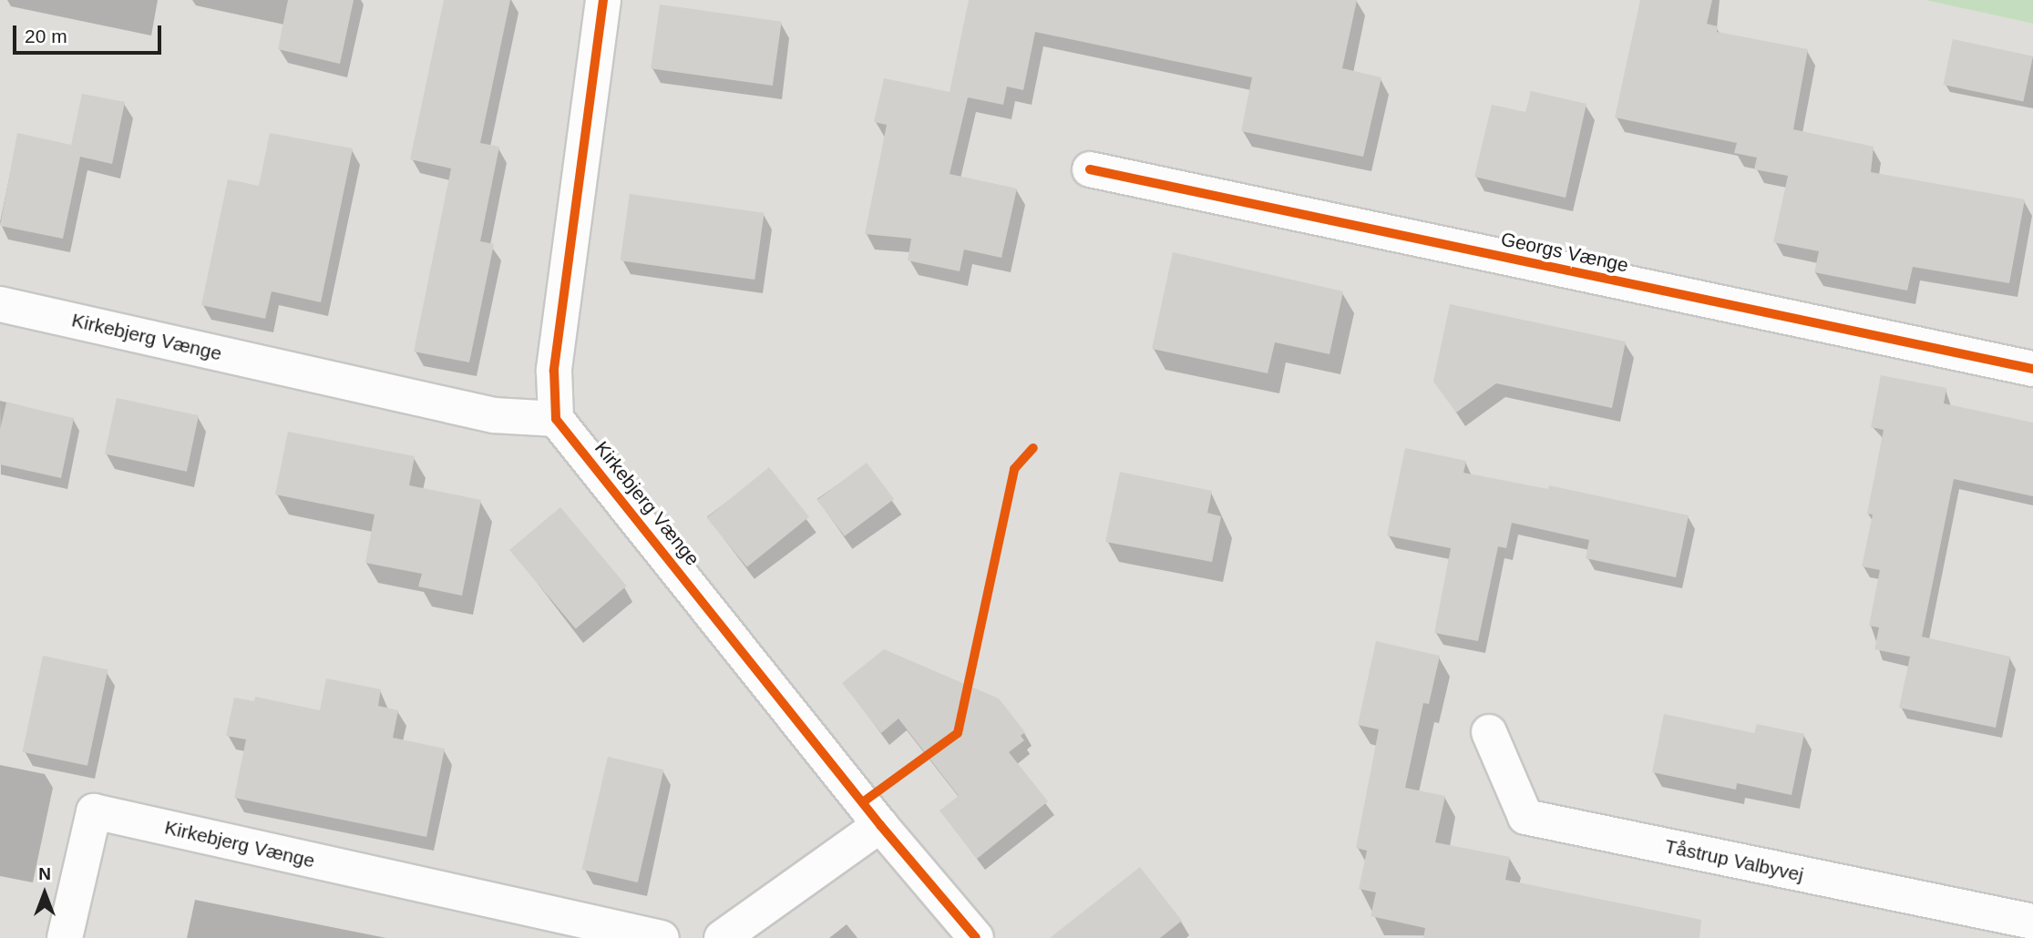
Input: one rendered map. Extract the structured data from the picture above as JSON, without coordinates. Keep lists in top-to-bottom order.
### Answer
{
  "streets": {
    "street": ["Georgs Vænge", "Kirkebjerg Vænge", "Tåstrup Valbyvej"]
  },
  "scale_bar": "20 m",
  "north": "top"
}
